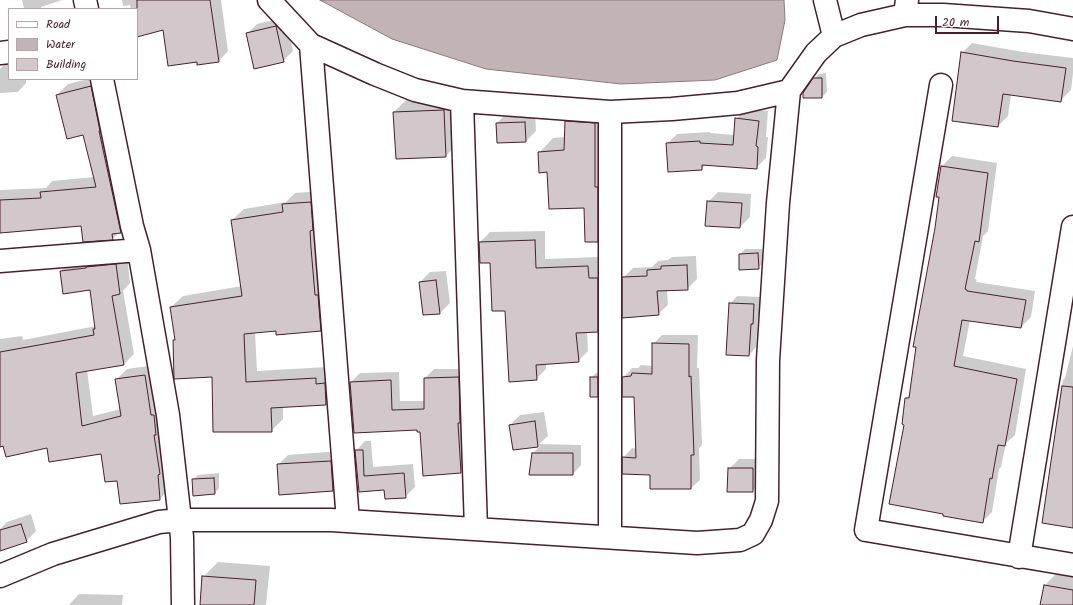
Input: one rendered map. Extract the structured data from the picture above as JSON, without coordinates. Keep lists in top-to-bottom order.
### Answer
{
  "legend": ["Road", "Water", "Building"],
  "scale_bar": "20 m"
}
